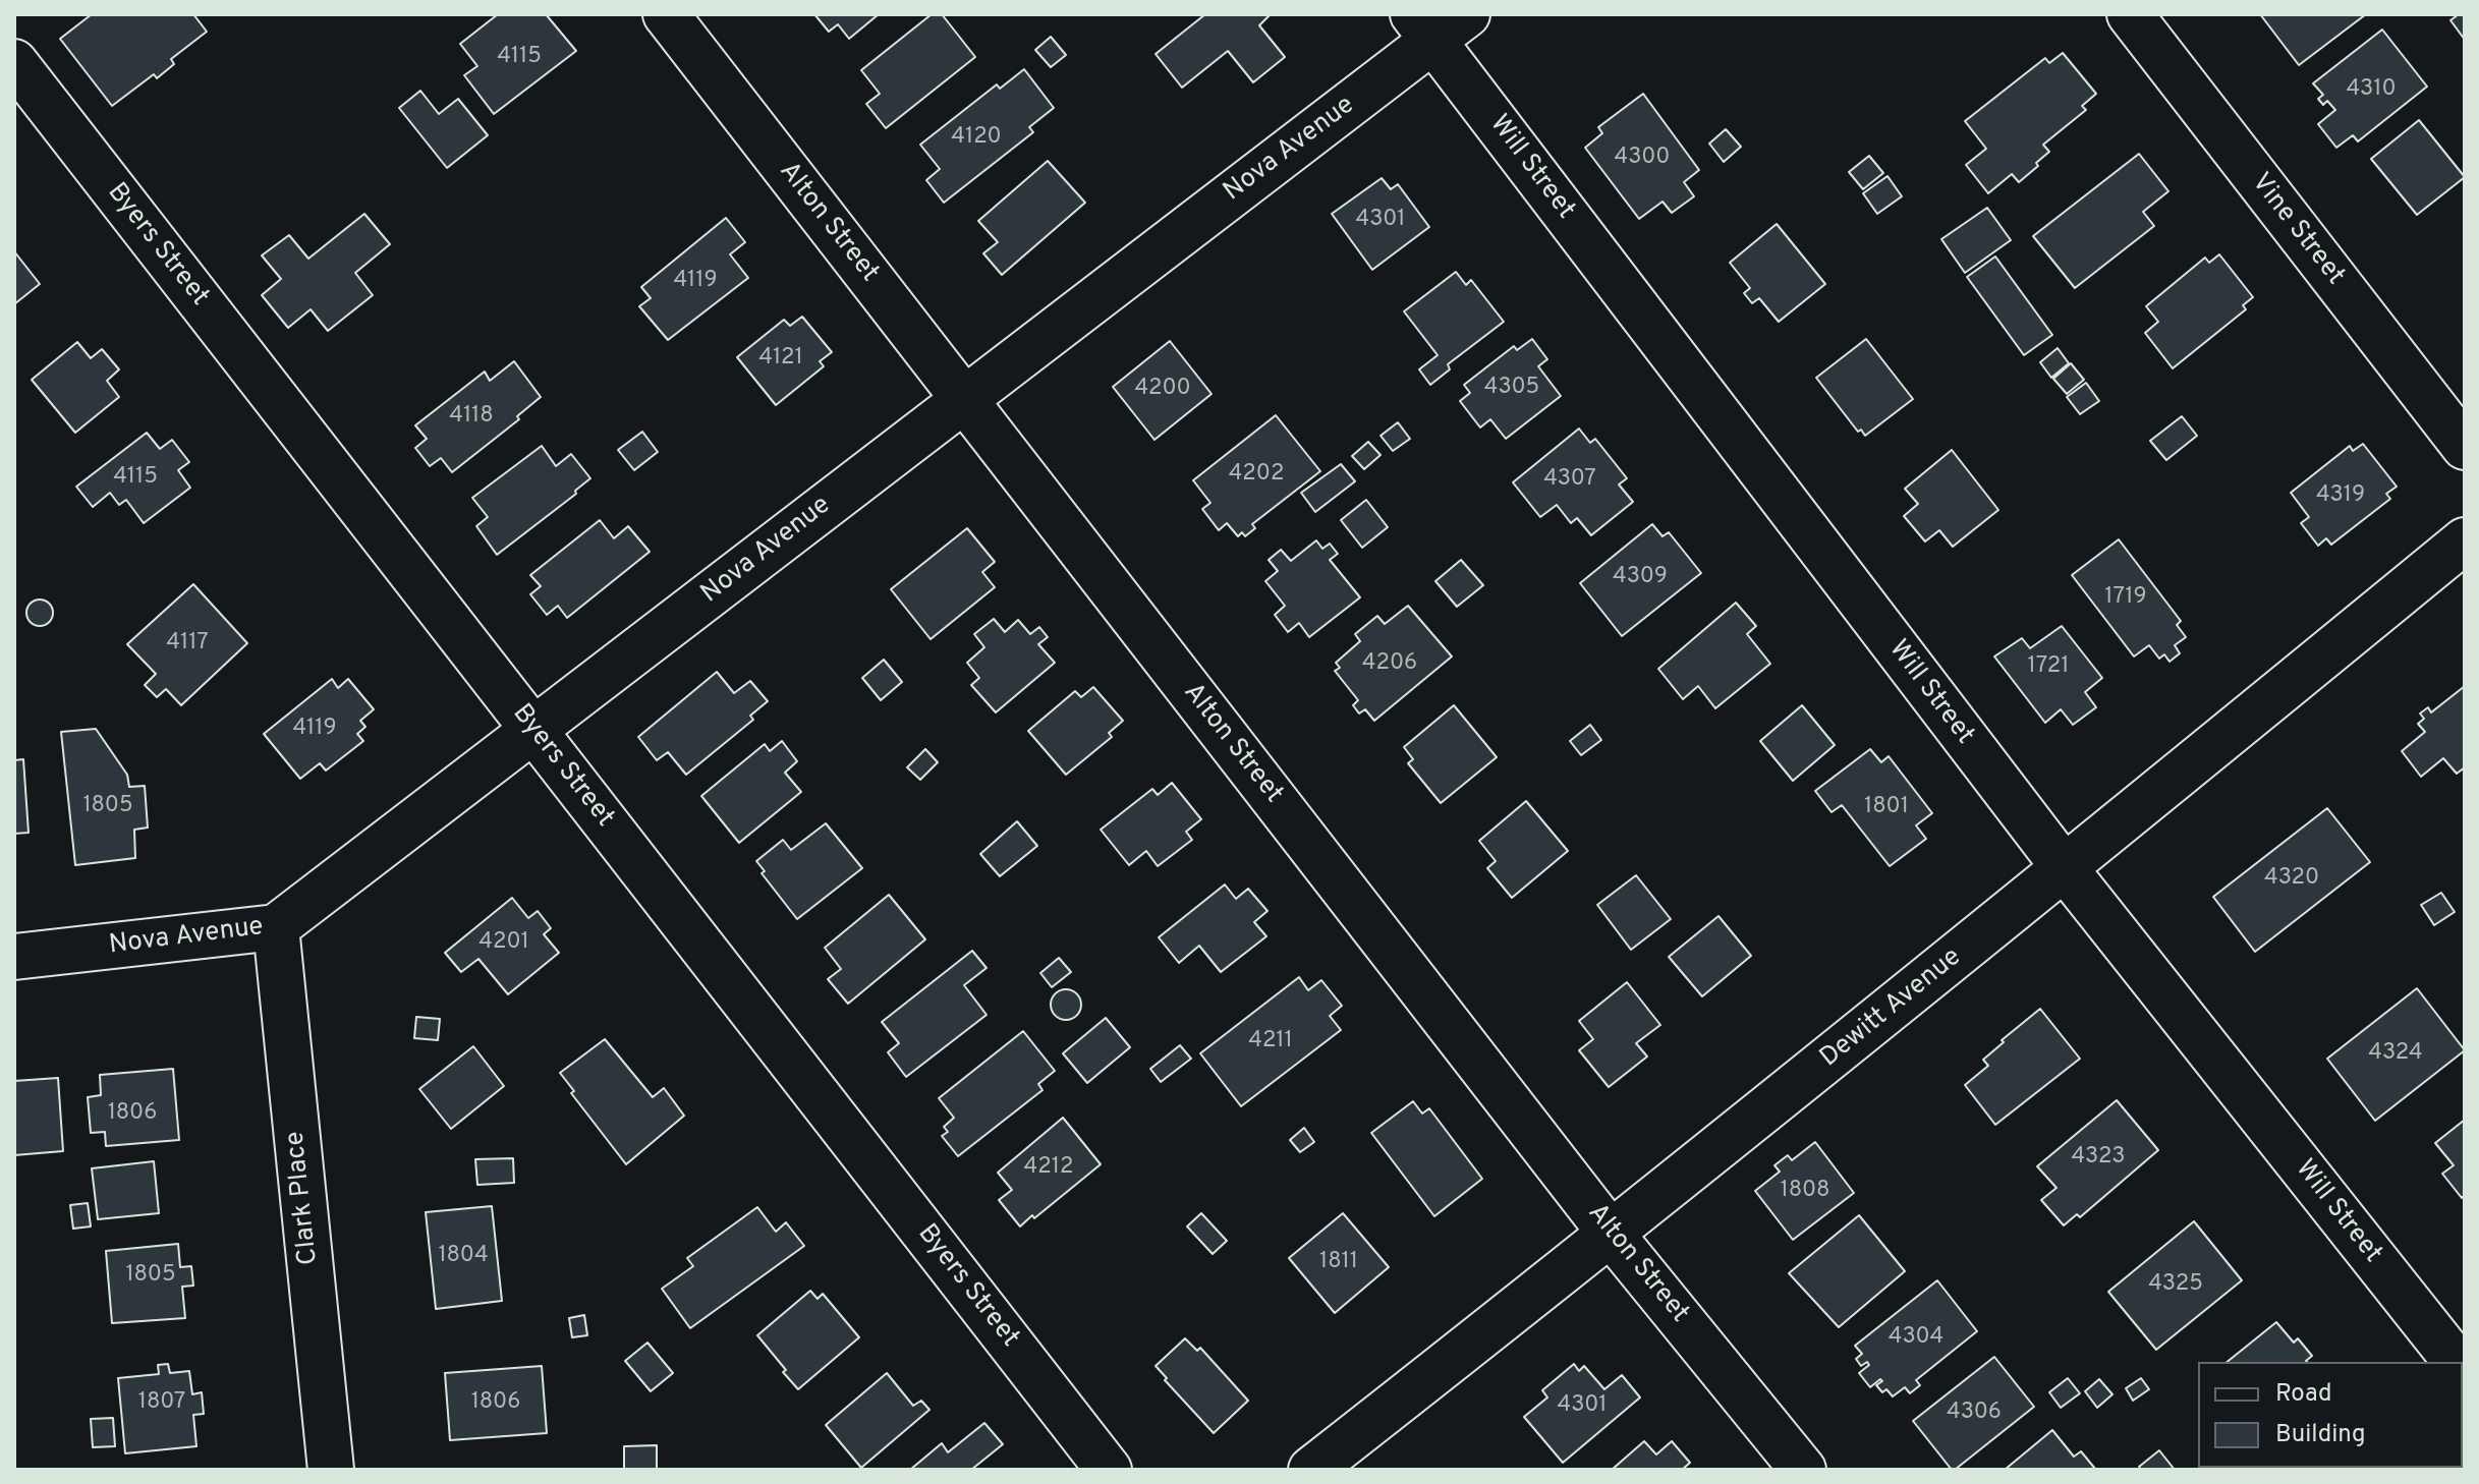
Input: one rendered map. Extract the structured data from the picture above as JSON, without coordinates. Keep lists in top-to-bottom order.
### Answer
{
  "streets": {
    "street": [
      "Nova Avenue",
      "Will Street",
      "Alton Street",
      "Vine Street",
      "Byers Street",
      "Dewitt Avenue",
      "Clark Place"
    ]
  },
  "crossings": [
    ["Nova Avenue", "Will Street"],
    ["Nova Avenue", "Alton Street"],
    ["Nova Avenue", "Byers Street"],
    ["Nova Avenue", "Clark Place"],
    ["Will Street", "Dewitt Avenue"],
    ["Alton Street", "Dewitt Avenue"]
  ],
  "house_numbers": [
    "4115",
    "4310",
    "4120",
    "4300",
    "4301",
    "4119",
    "4121",
    "4305",
    "4200",
    "4118",
    "4202",
    "4115",
    "4307",
    "4319",
    "4309",
    "1719",
    "4117",
    "4206",
    "1721",
    "4119",
    "1805",
    "1801",
    "4320",
    "4201",
    "4211",
    "4324",
    "1806",
    "4323",
    "4212",
    "1808",
    "1804",
    "1811",
    "1805",
    "4325",
    "4304",
    "1807",
    "1806",
    "4301",
    "4306"
  ],
  "legend": ["Road", "Building"]
}
